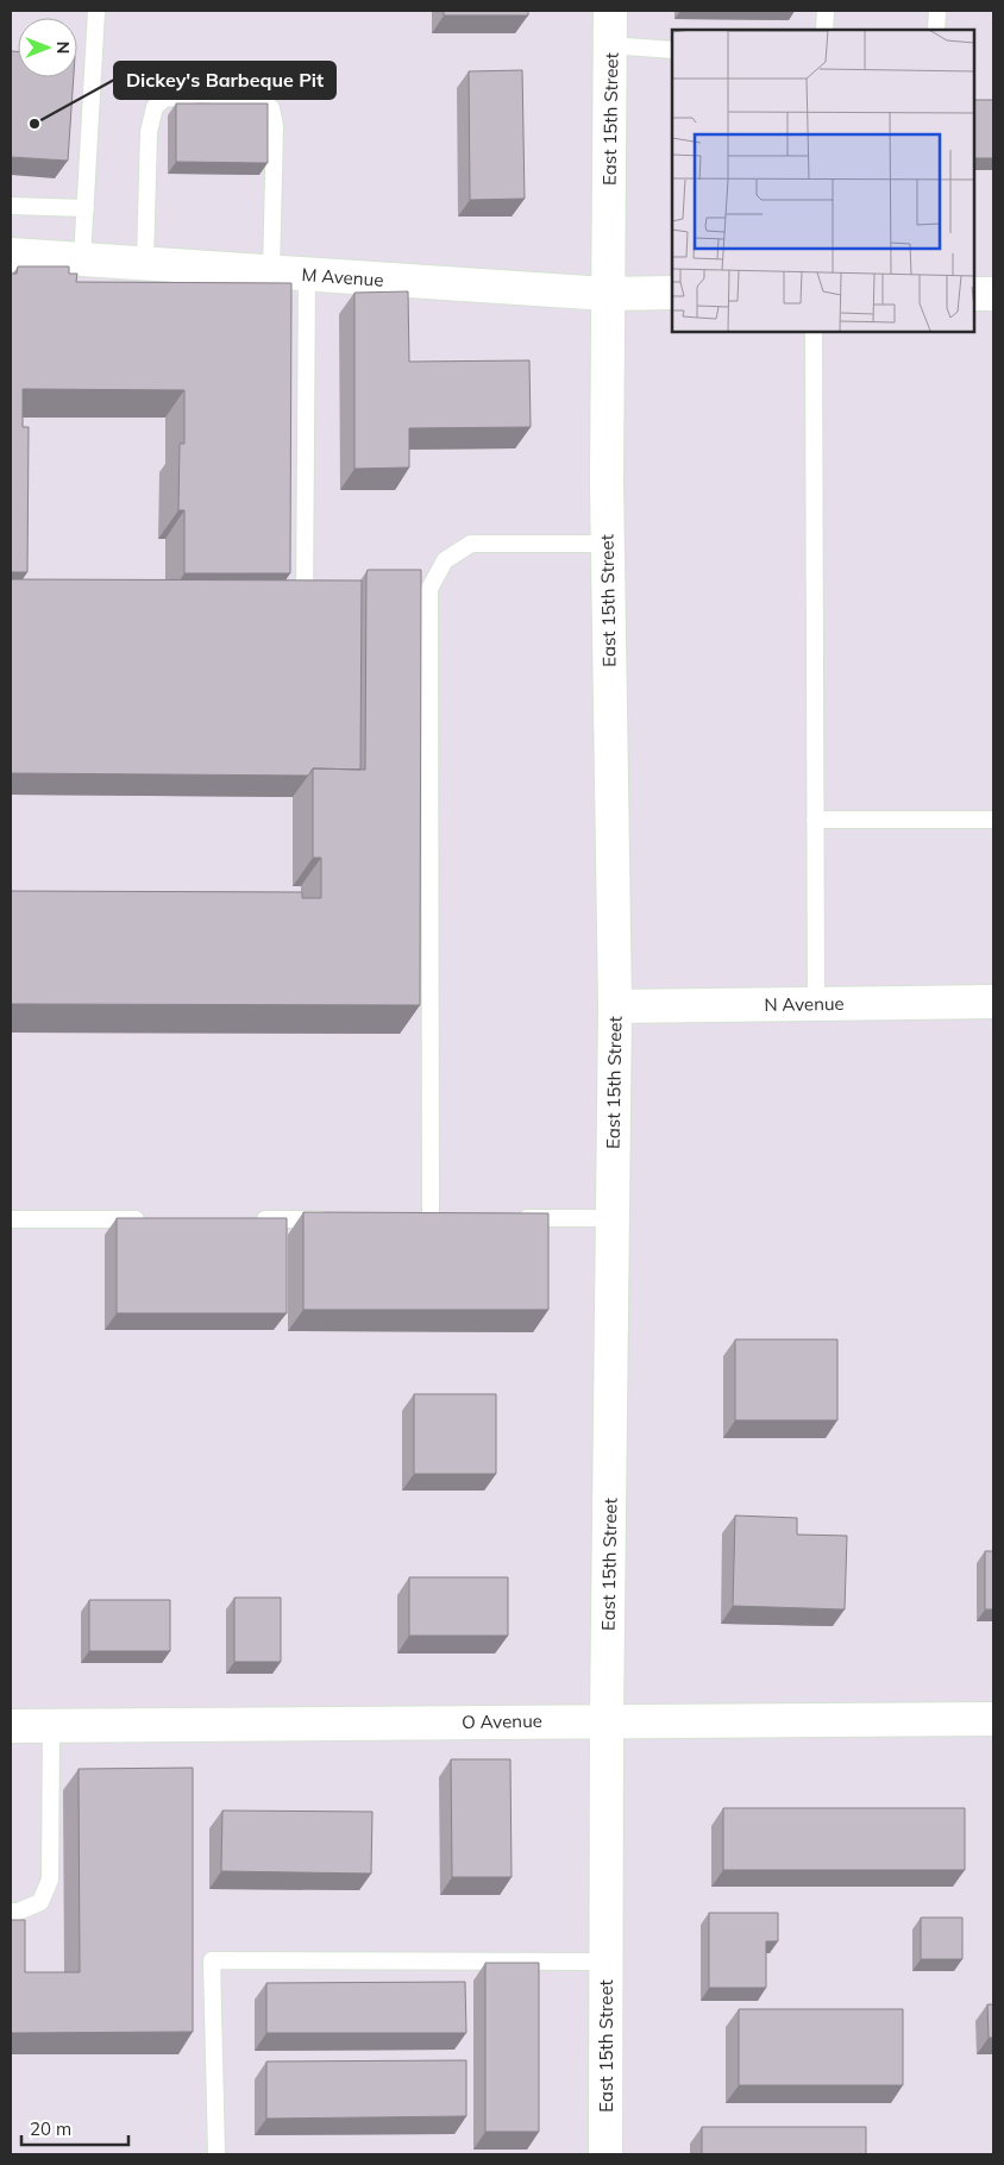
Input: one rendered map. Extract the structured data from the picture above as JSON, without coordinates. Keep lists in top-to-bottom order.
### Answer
{
  "streets": {
    "street": [
      "East 15th Street",
      "M Avenue",
      "N Avenue",
      "O Avenue"
    ]
  },
  "crossings": [
    ["East 15th Street", "M Avenue"],
    ["East 15th Street", "N Avenue"],
    ["East 15th Street", "O Avenue"]
  ],
  "places": ["Dickey's Barbeque Pit"],
  "scale_bar": "20 m",
  "north": "right"
}
